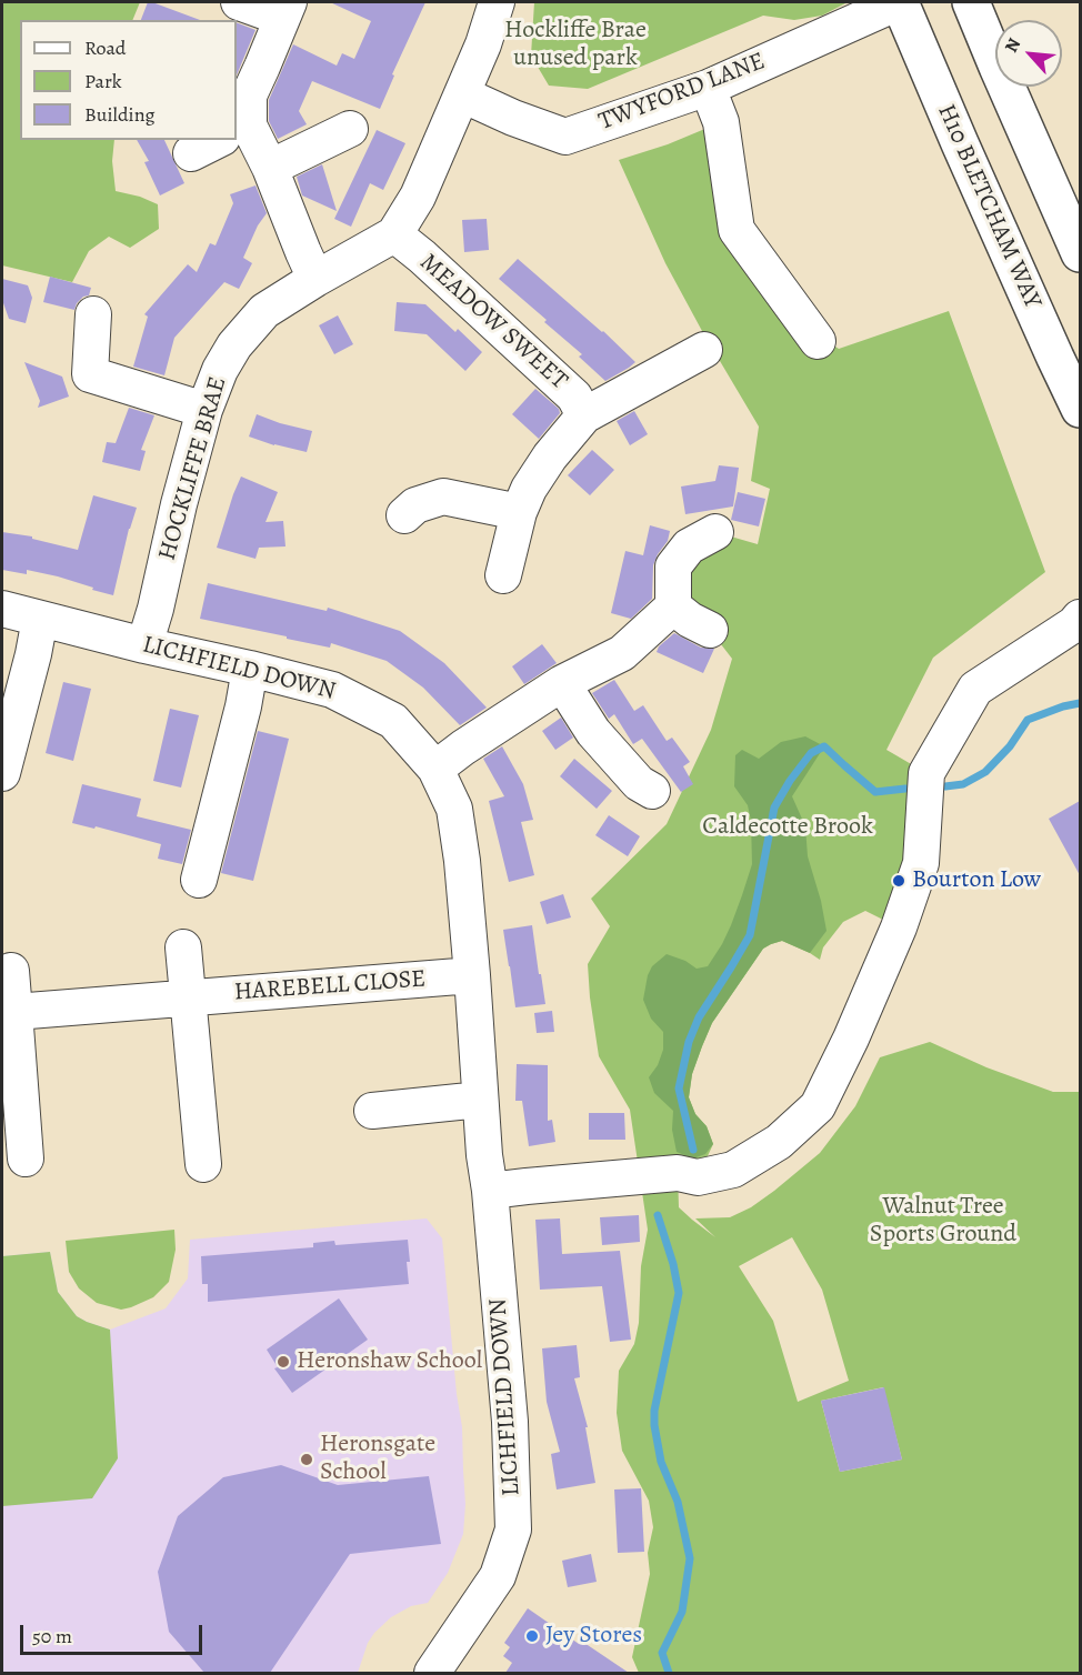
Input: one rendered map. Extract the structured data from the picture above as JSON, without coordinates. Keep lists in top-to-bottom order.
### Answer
{
  "streets": {
    "highway": ["H10 BLETCHAM WAY"],
    "street": [
      "TWYFORD LANE",
      "MEADOW SWEET",
      "HOCKLIFFE BRAE",
      "LICHFIELD DOWN",
      "HAREBELL CLOSE"
    ]
  },
  "crossings": [
    ["TWYFORD LANE", "H10 BLETCHAM WAY"],
    ["MEADOW SWEET", "HOCKLIFFE BRAE"],
    ["HOCKLIFFE BRAE", "LICHFIELD DOWN"],
    ["LICHFIELD DOWN", "HAREBELL CLOSE"]
  ],
  "parks": ["Hockliffe Brae unused park", "Caldecotte Brook", "Walnut Tree Sports Ground"],
  "places": [
    "Bourton Low",
    "Heronshaw School",
    "Heronsgate School",
    "Jey Stores"
  ],
  "legend": ["Road", "Park", "Building"],
  "scale_bar": "50 m",
  "north": "top left"
}
